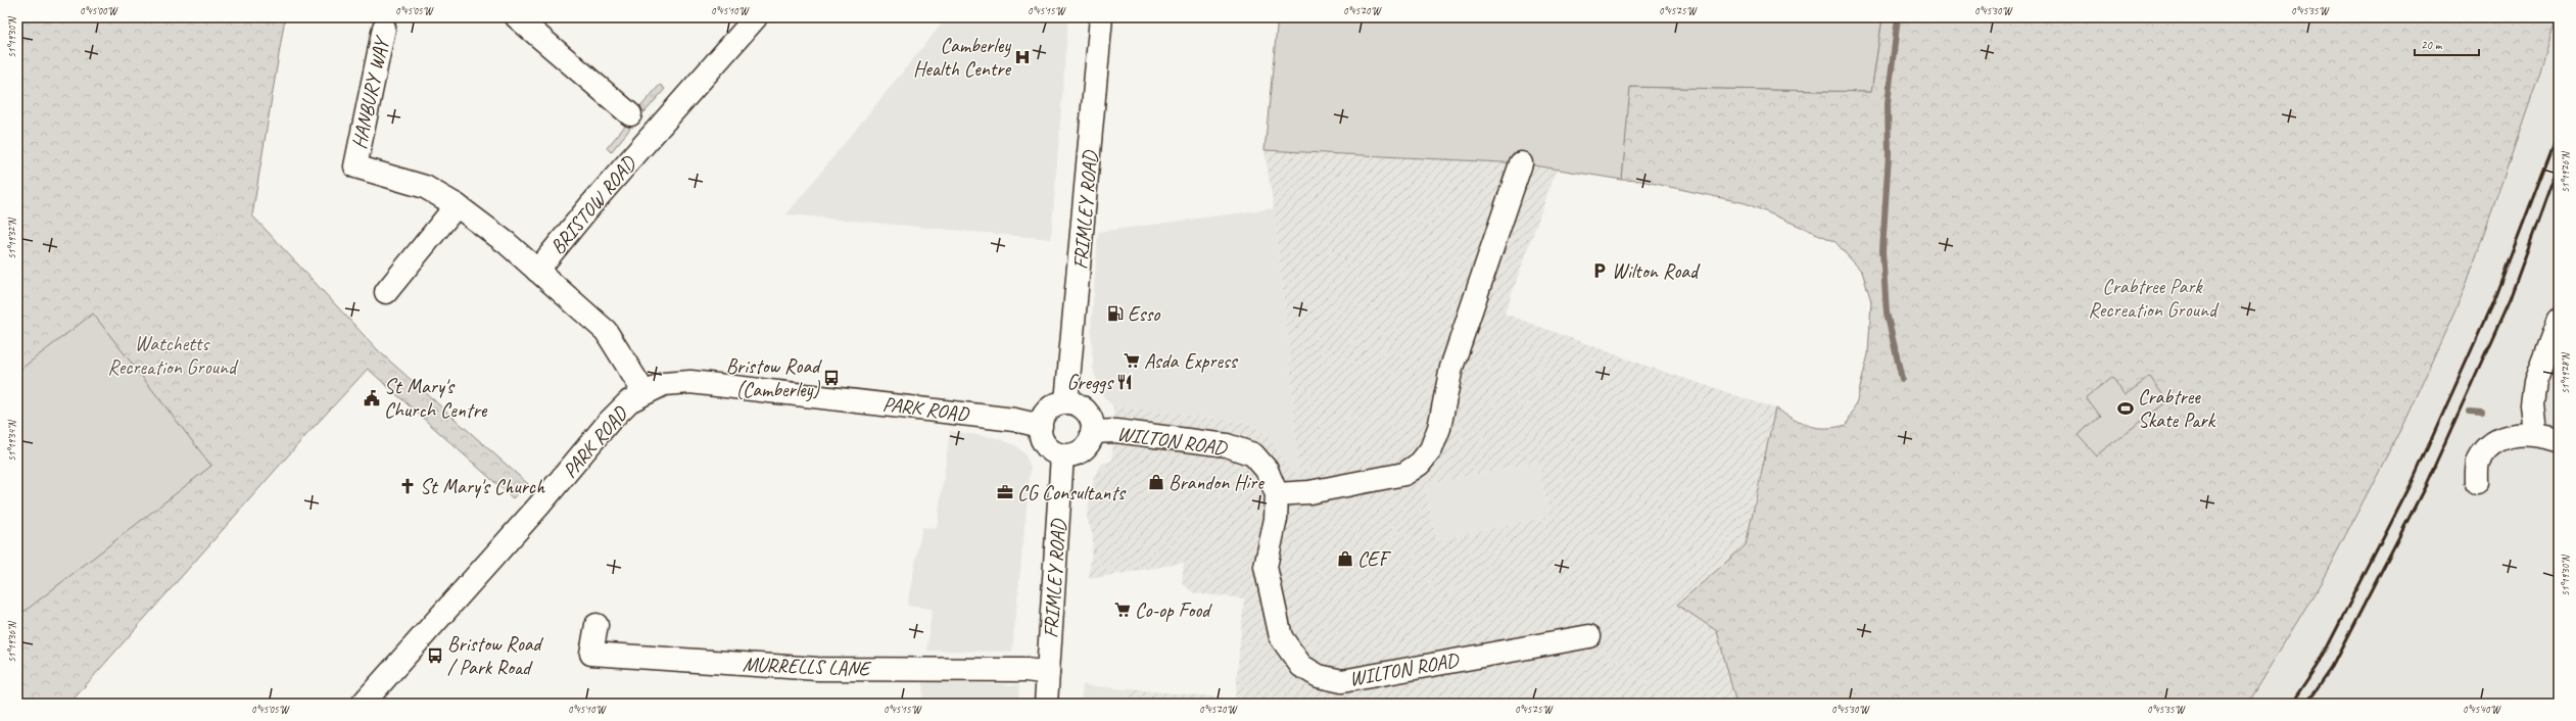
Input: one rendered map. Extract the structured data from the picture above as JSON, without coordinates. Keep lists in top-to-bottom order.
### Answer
{
  "streets": {
    "street": [
      "HANBURY WAY",
      "BRISTOW ROAD",
      "FRIMLEY ROAD",
      "PARK ROAD",
      "WILTON ROAD",
      "MURRELLS LANE"
    ]
  },
  "crossings": [
    ["HANBURY WAY", "BRISTOW ROAD"],
    ["BRISTOW ROAD", "PARK ROAD"],
    ["FRIMLEY ROAD", "PARK ROAD"],
    ["FRIMLEY ROAD", "WILTON ROAD"],
    ["FRIMLEY ROAD", "MURRELLS LANE"],
    ["PARK ROAD", "WILTON ROAD"]
  ],
  "parks": ["Crabtree Park Recreation Ground", "Watchetts Recreation Ground"],
  "places": {
    "hospital": ["Camberley Health Centre"],
    "parking": ["Wilton Road"],
    "fuel station": ["Esso"],
    "supermarket": ["Asda Express", "Co-op Food"],
    "bus stop": ["Bristow Road (Camberley)", "Bristow Road / Park Road"],
    "restaurant": ["Greggs"],
    "public building": ["St Mary's Church Centre"],
    "sports": ["Crabtree Skate Park"],
    "shop": ["Brandon Hire", "CEF"],
    "church": ["St Mary's Church"],
    "office": ["CG Consultants"]
  },
  "scale_bar": "20 m",
  "coordinates": [
    "0°45'00\"W",
    "0°45'05\"W",
    "0°45'10\"W",
    "0°45'15\"W",
    "0°45'20\"W",
    "0°45'25\"W",
    "0°45'30\"W",
    "0°45'35\"W",
    "51°19'30\"N",
    "51°19'26\"N",
    "51°19'32\"N",
    "51°19'28\"N",
    "51°19'34\"N",
    "51°19'36\"N",
    "0°45'40\"W"
  ]
}
